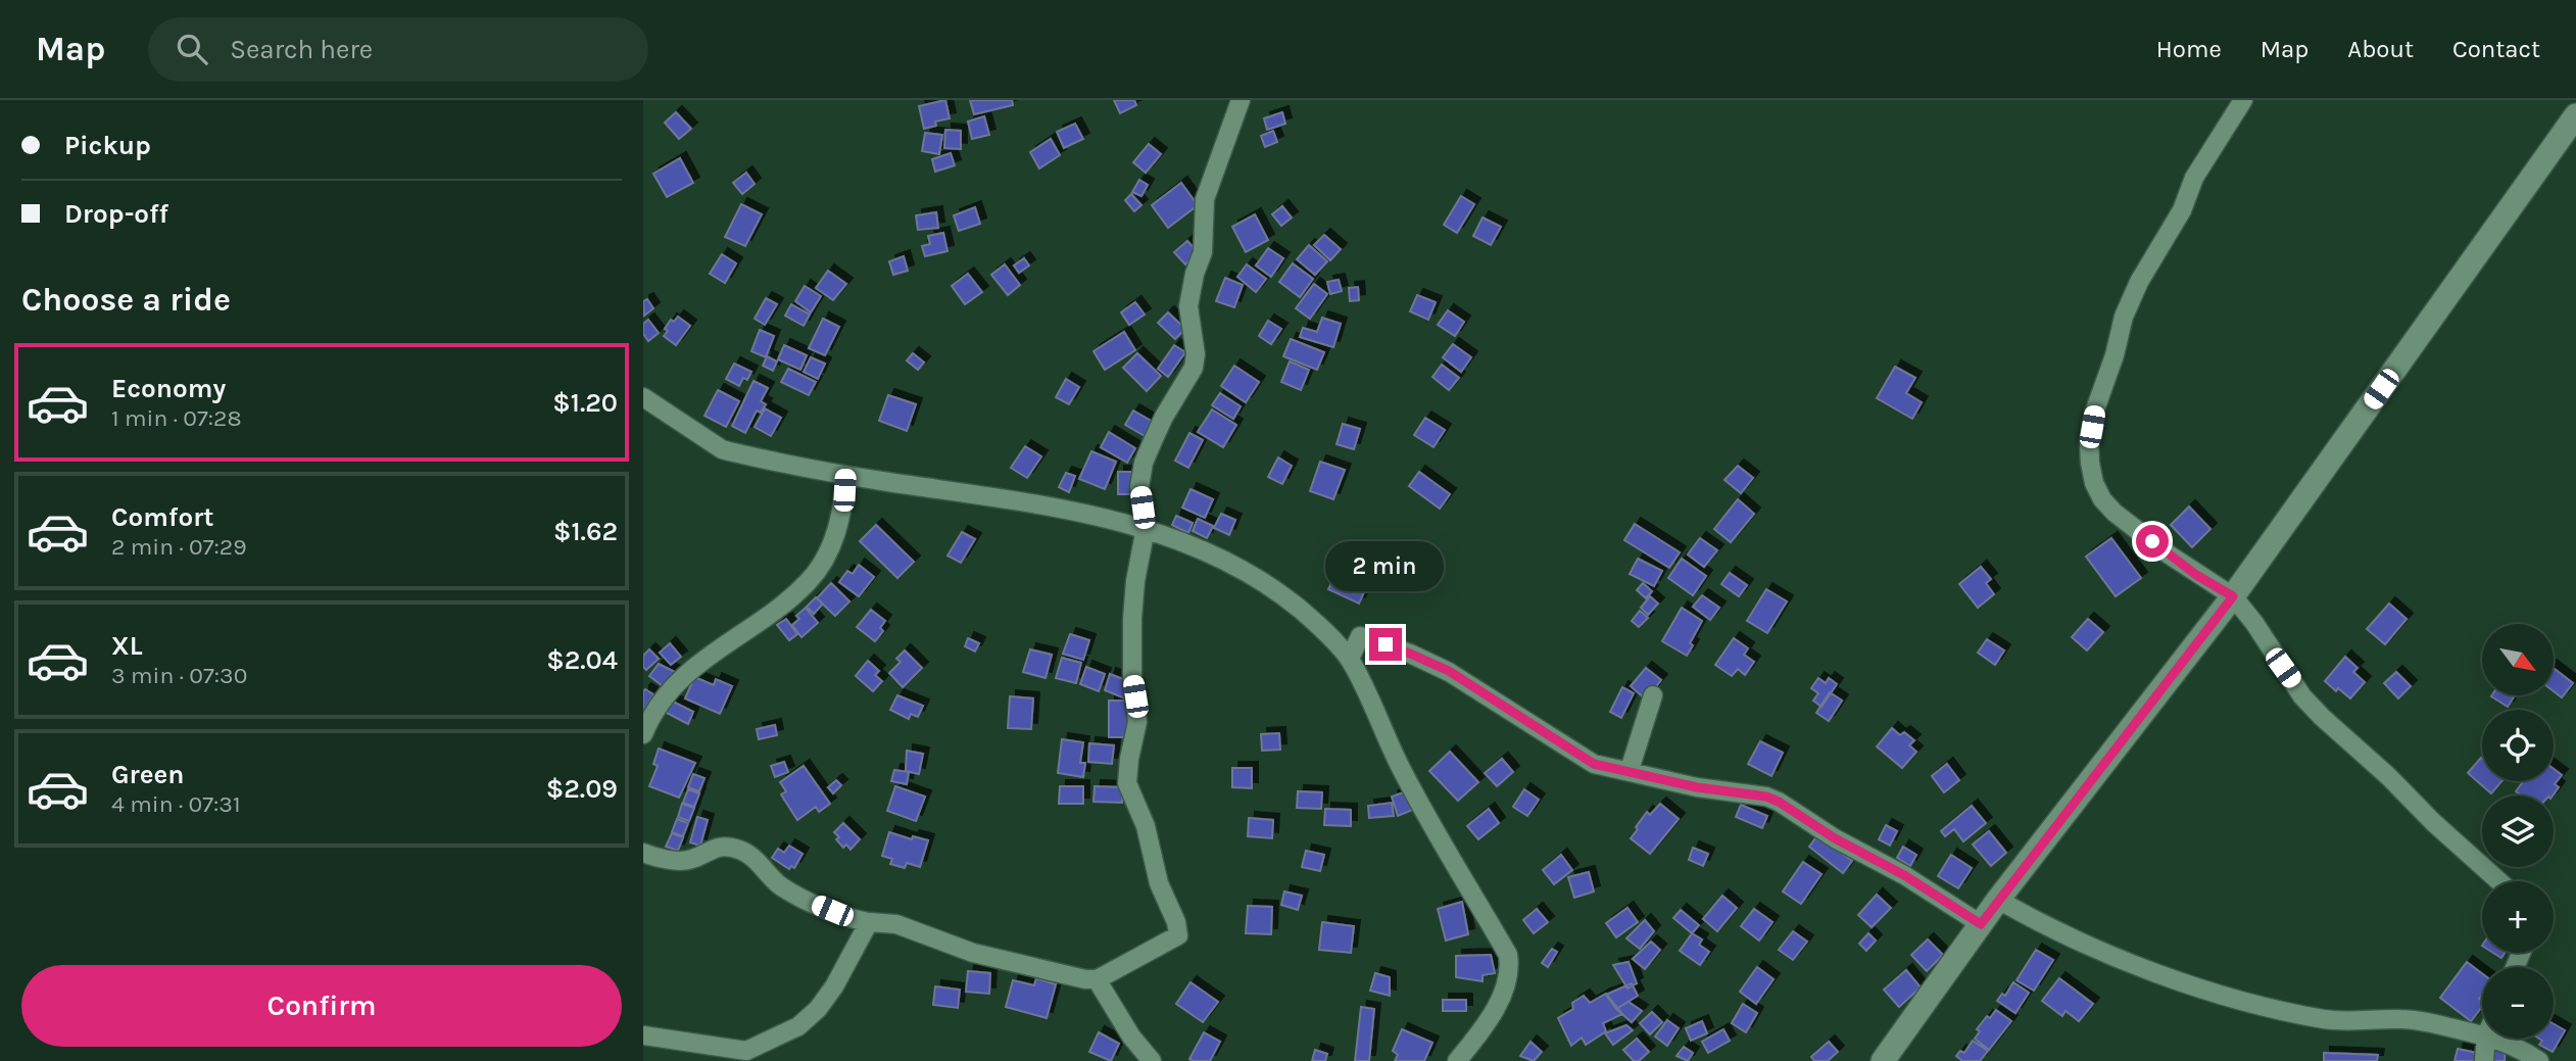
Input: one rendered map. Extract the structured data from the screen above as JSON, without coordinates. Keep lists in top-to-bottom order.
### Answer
{
  "north": "bottom right",
  "page": {
    "header": "Map",
    "search": "Search here",
    "nav": [
      "Home",
      "Map",
      "About",
      "Contact"
    ],
    "banner": ["Pickup", "Drop-off"],
    "heading": "Choose a ride",
    "list": [
      {
        "name": "Economy",
        "note": "1 min · 07:28",
        "value": "$1.20"
      },
      {
        "name": "Comfort",
        "note": "2 min · 07:29",
        "value": "$1.62"
      },
      {
        "name": "XL",
        "note": "3 min · 07:30",
        "value": "$2.04"
      },
      {
        "name": "Green",
        "note": "4 min · 07:31",
        "value": "$2.09"
      }
    ],
    "bubble": "2 min",
    "map_buttons": ["+", "−"],
    "buttons": "Confirm"
  }
}
